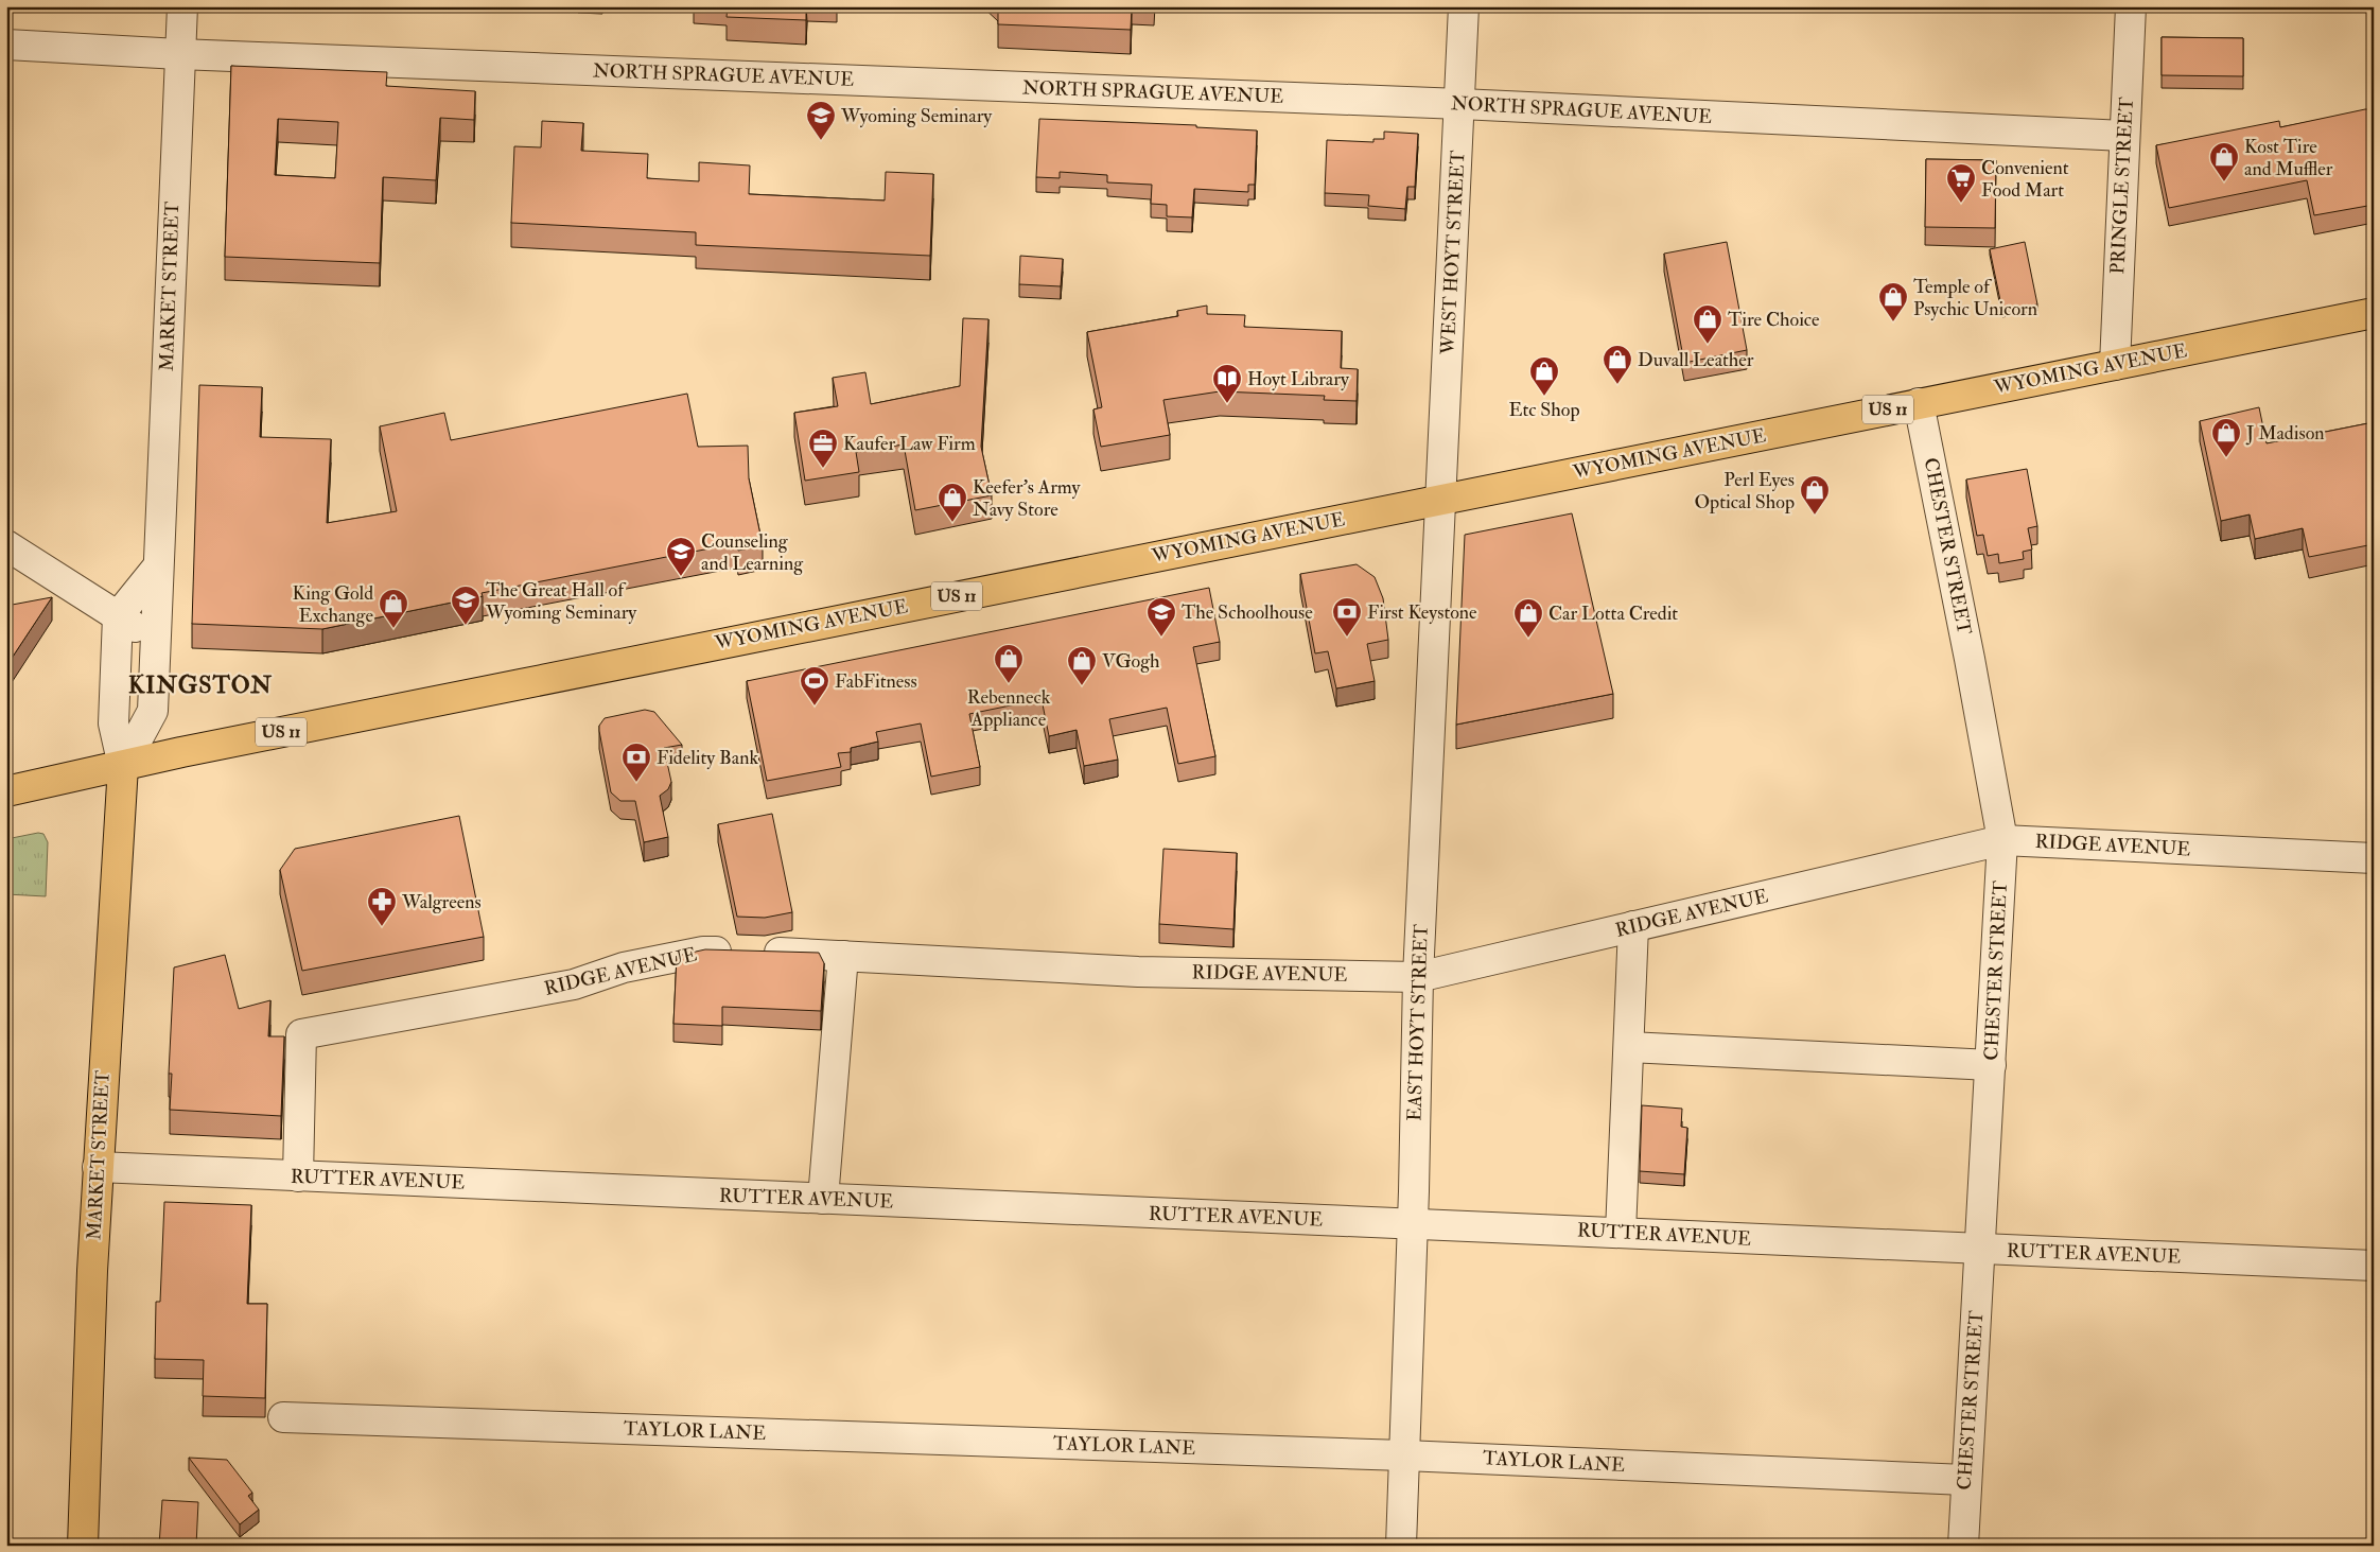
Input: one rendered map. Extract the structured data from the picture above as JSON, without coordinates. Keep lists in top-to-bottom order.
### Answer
{
  "streets": {
    "main road": ["MARKET STREET", "WYOMING AVENUE", "US 11"],
    "street": [
      "NORTH SPRAGUE AVENUE",
      "PRINGLE STREET",
      "WEST HOYT STREET",
      "CHESTER STREET",
      "RIDGE AVENUE",
      "EAST HOYT STREET",
      "RUTTER AVENUE",
      "TAYLOR LANE"
    ]
  },
  "crossings": [
    ["NORTH SPRAGUE AVENUE", "PRINGLE STREET"],
    ["NORTH SPRAGUE AVENUE", "WEST HOYT STREET"],
    ["NORTH SPRAGUE AVENUE", "MARKET STREET"],
    ["PRINGLE STREET", "WYOMING AVENUE"],
    ["WEST HOYT STREET", "WYOMING AVENUE"],
    ["WEST HOYT STREET", "EAST HOYT STREET"],
    ["MARKET STREET", "WYOMING AVENUE"],
    ["MARKET STREET", "US 11"],
    ["MARKET STREET", "RUTTER AVENUE"],
    ["WYOMING AVENUE", "US 11"],
    ["WYOMING AVENUE", "CHESTER STREET"],
    ["WYOMING AVENUE", "EAST HOYT STREET"],
    ["CHESTER STREET", "RIDGE AVENUE"],
    ["CHESTER STREET", "RUTTER AVENUE"],
    ["CHESTER STREET", "TAYLOR LANE"],
    ["RIDGE AVENUE", "EAST HOYT STREET"],
    ["RIDGE AVENUE", "RUTTER AVENUE"],
    ["EAST HOYT STREET", "RUTTER AVENUE"],
    ["EAST HOYT STREET", "TAYLOR LANE"]
  ],
  "districts": ["KINGSTON"],
  "places": {
    "school or university": [
      "Wyoming Seminary",
      "Counseling and Learning",
      "The Great Hall of Wyoming Seminary",
      "The Schoolhouse"
    ],
    "shop": [
      "Kost Tire and Muffler",
      "Temple of Psychic Unicorn",
      "Tire Choice",
      "Duvall Leather",
      "Etc Shop",
      "J Madison",
      "Perl Eyes Optical Shop",
      "Keefer's Army Navy Store",
      "King Gold Exchange",
      "Car Lotta Credit",
      "Rebenneck Appliance",
      "VGogh"
    ],
    "supermarket": ["Convenient Food Mart"],
    "library": ["Hoyt Library"],
    "office": ["Kaufer Law Firm"],
    "bank": ["First Keystone", "Fidelity Bank"],
    "sports": ["FabFitness"],
    "pharmacy": ["Walgreens"]
  }
}
